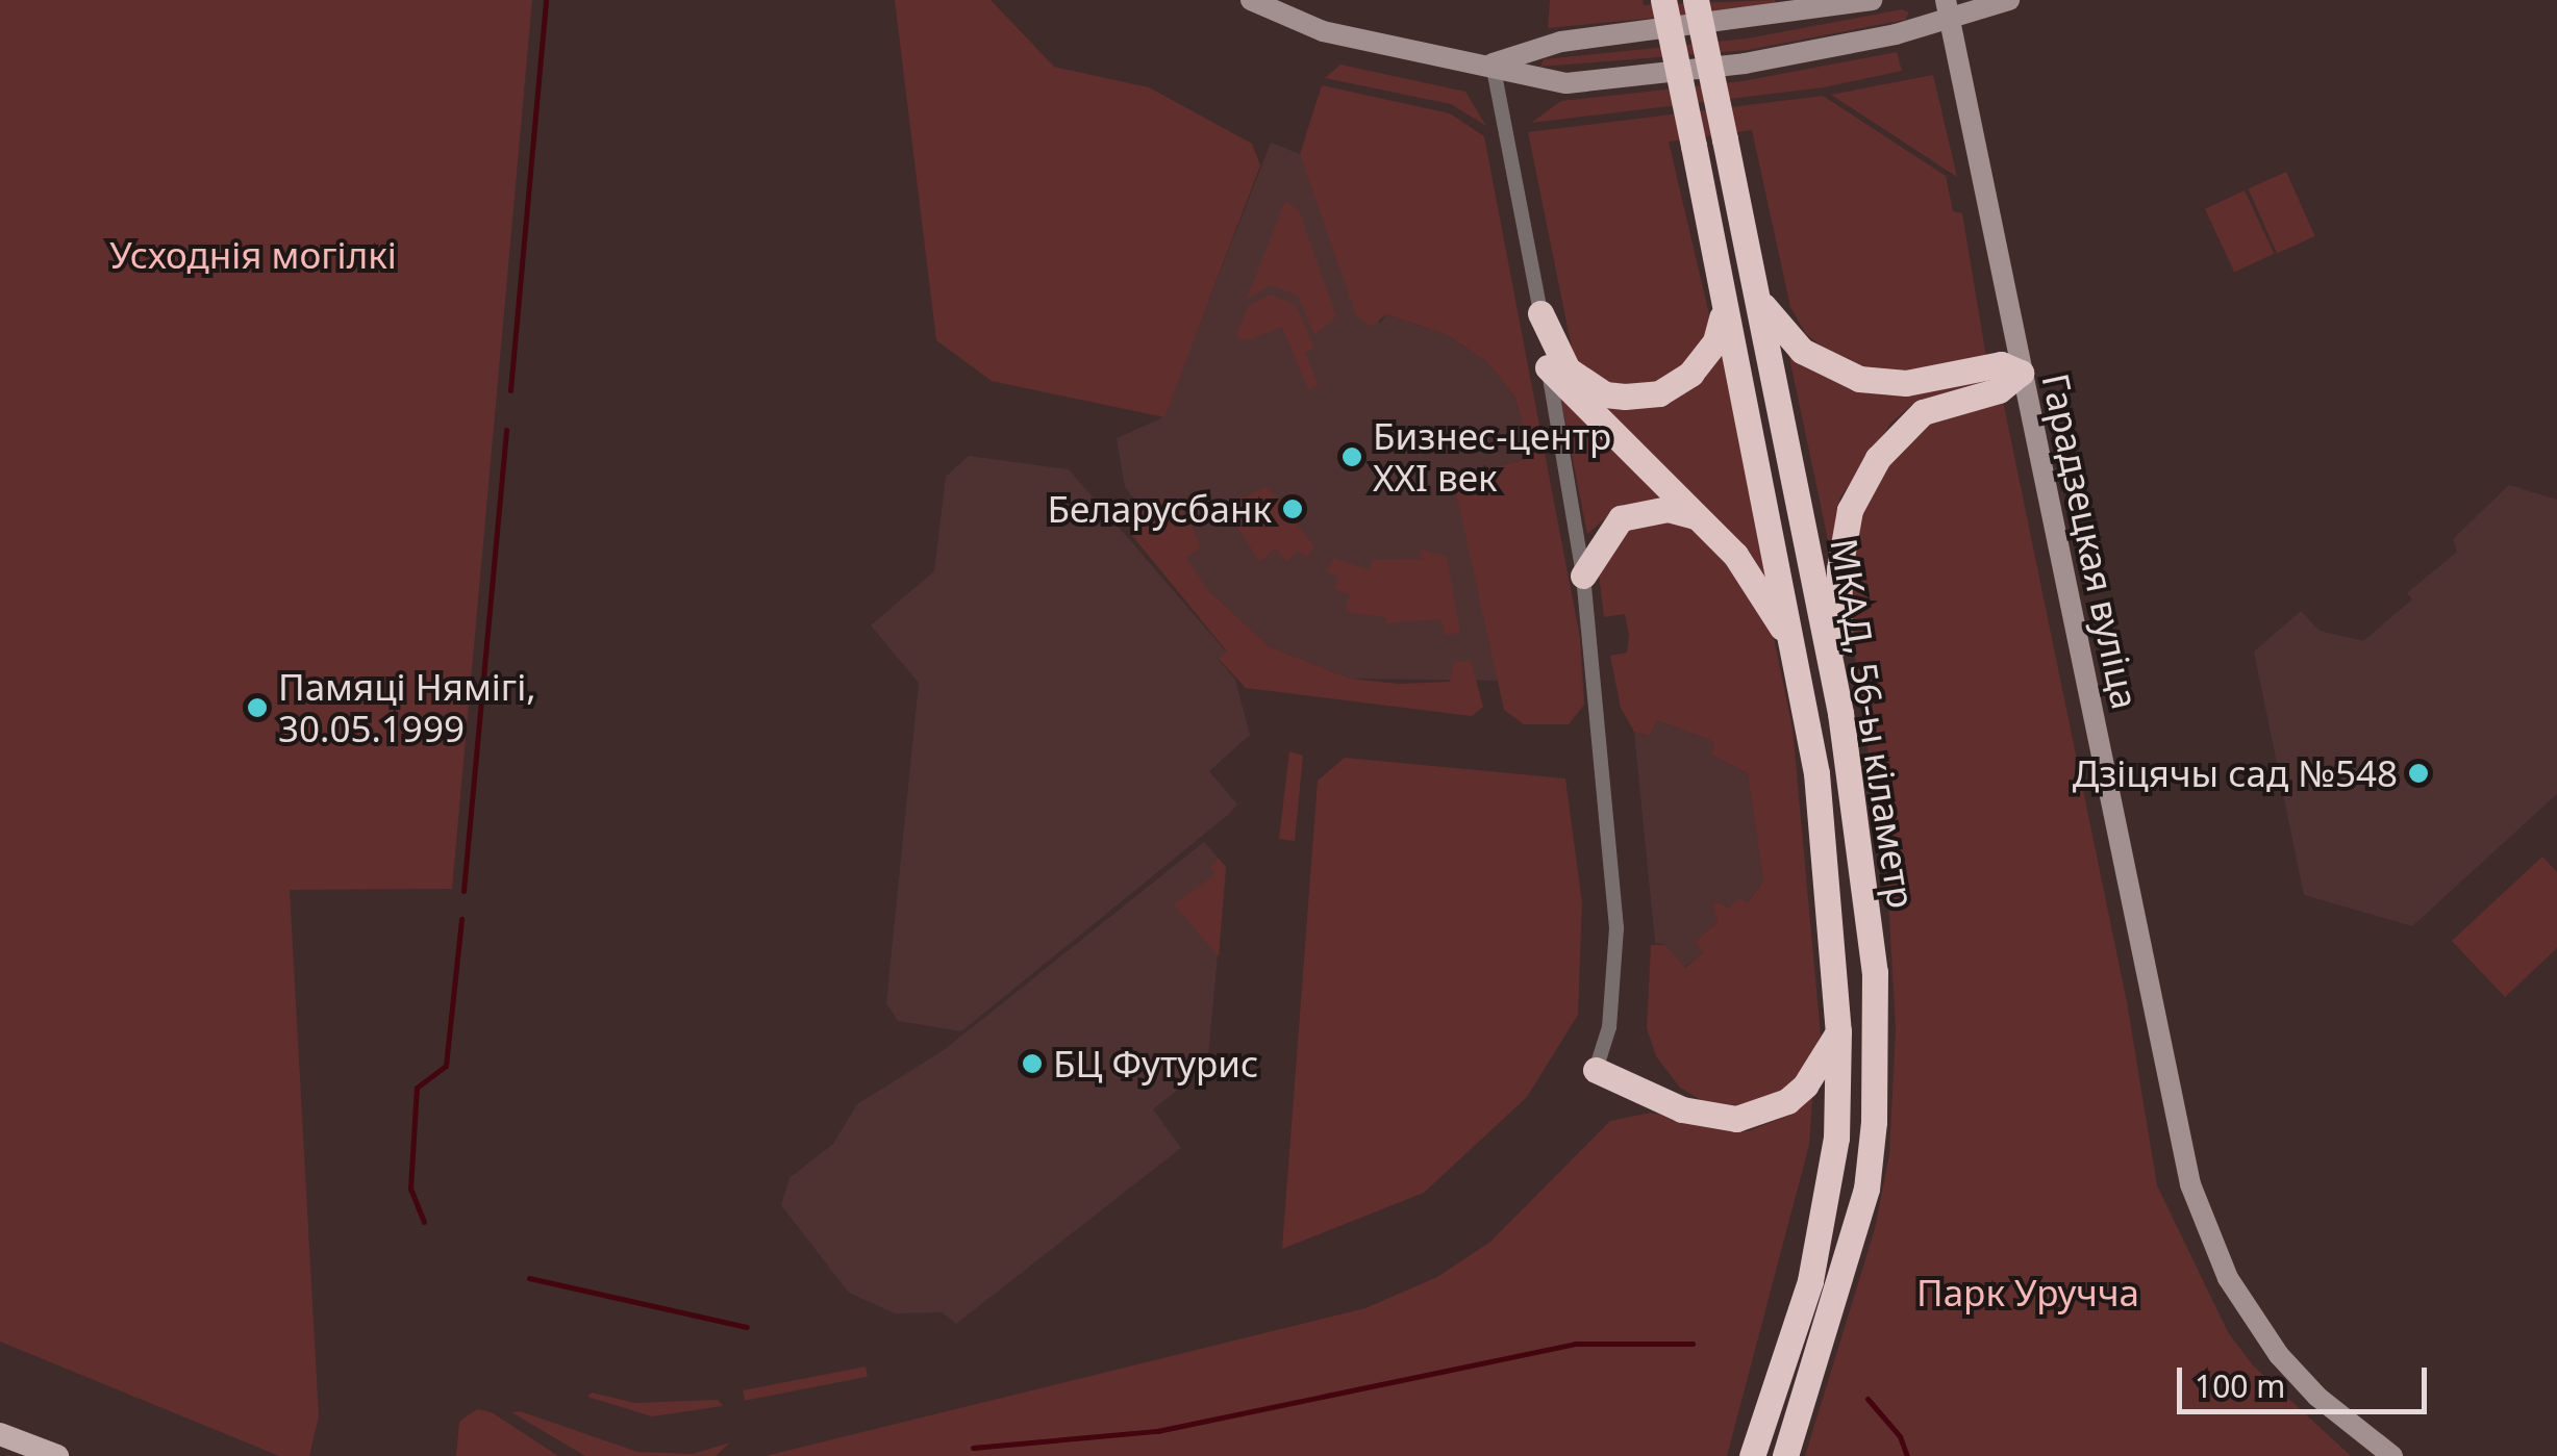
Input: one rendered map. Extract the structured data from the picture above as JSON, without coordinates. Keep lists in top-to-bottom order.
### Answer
{
  "streets": {
    "highway": ["МКАД, 56-ы кіламетр"],
    "street": ["Гарадзецкая вуліца"]
  },
  "parks": ["Усходнія могілкі", "Парк Уручча"],
  "places": [
    "Бизнес-центр XXI век",
    "Беларусбанк",
    "Памяці Нямігі, 30.05.1999",
    "Дзіцячы сад №548",
    "БЦ Футурис"
  ],
  "scale_bar": "100 m"
}
